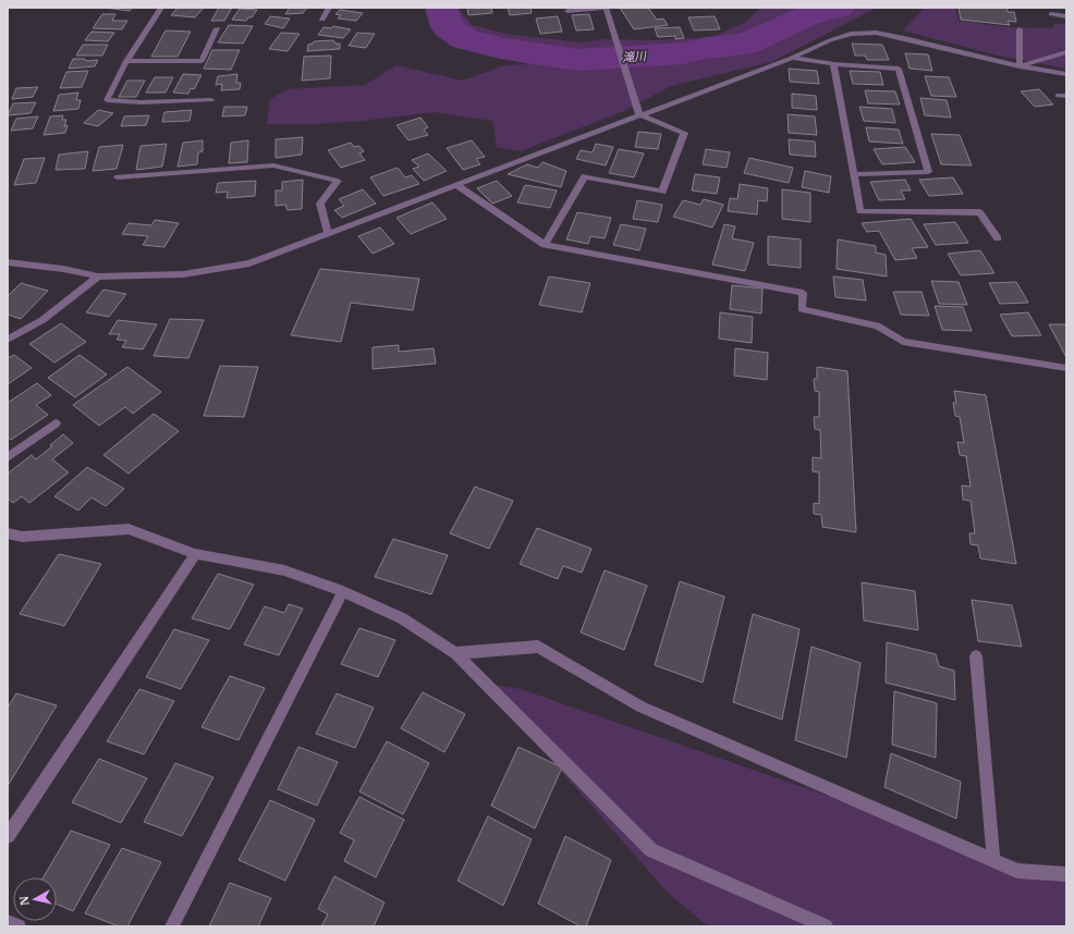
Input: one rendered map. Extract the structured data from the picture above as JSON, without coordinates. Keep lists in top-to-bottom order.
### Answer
{
  "water": ["滝川"],
  "north": "left"
}
